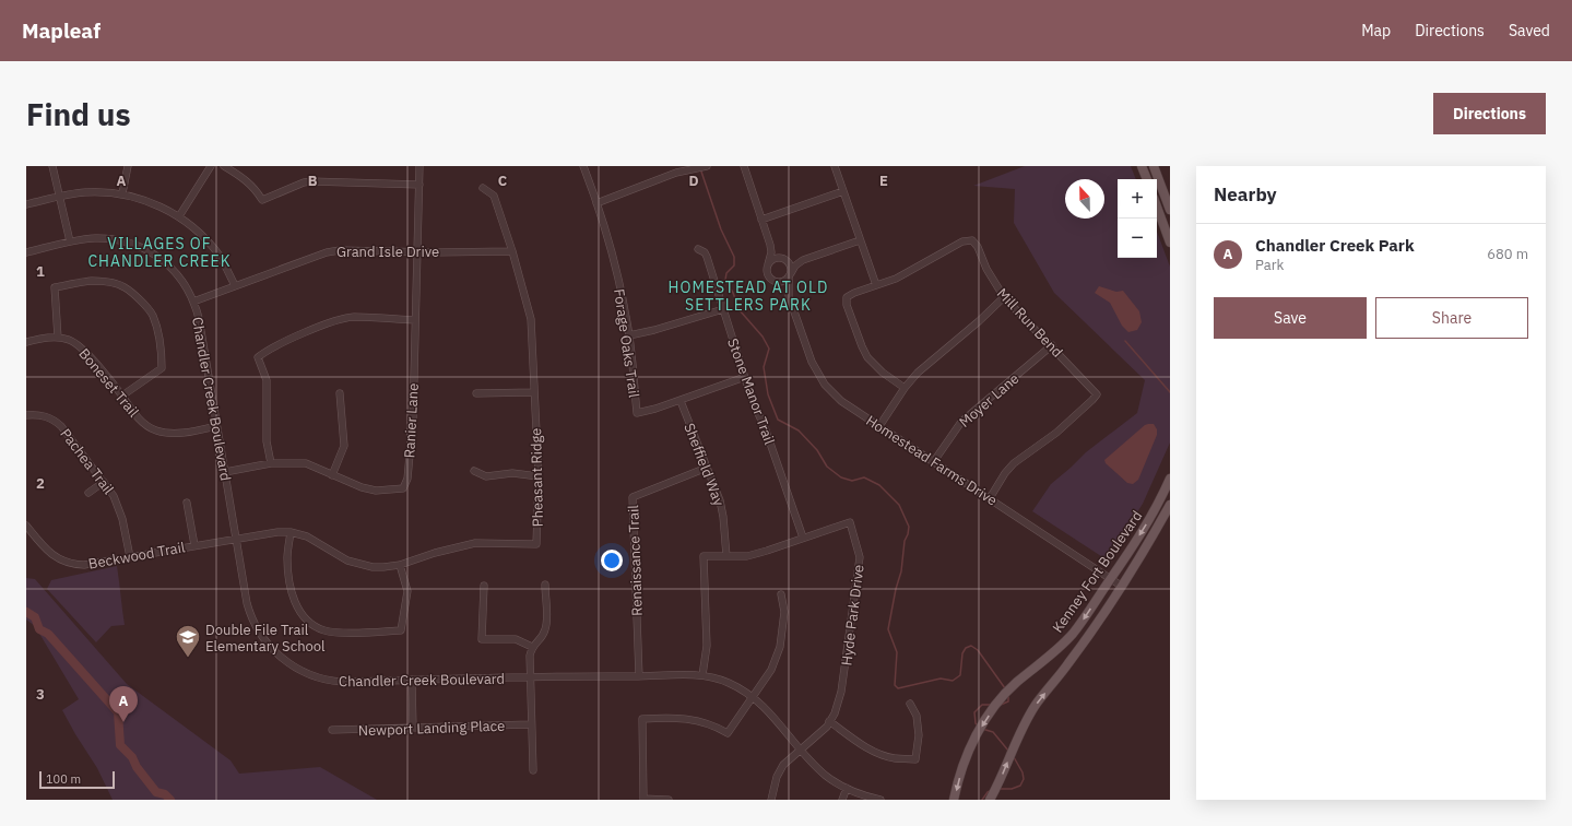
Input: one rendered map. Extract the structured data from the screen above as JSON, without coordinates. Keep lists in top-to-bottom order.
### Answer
{
  "streets": {
    "main road": ["Kenney Fort Boulevard"],
    "street": [
      "Grand Isle Drive",
      "Mill Run Bend",
      "Forage Oaks Trail",
      "Boneset Trail",
      "Stone Manor Trail",
      "Chandler Creek Boulevard",
      "Moyer Lane",
      "Ranier Lane",
      "Homestead Farms Drive",
      "Pachea Trail",
      "Sheffield Way",
      "Pheasant Ridge",
      "Beckwood Trail",
      "Renaissance Trail",
      "Hyde Park Drive",
      "Newport Landing Place"
    ]
  },
  "crossings": [
    ["Grand Isle Drive", "Chandler Creek Boulevard"],
    ["Grand Isle Drive", "Ranier Lane"],
    ["Grand Isle Drive", "Pheasant Ridge"],
    ["Mill Run Bend", "Moyer Lane"],
    ["Mill Run Bend", "Homestead Farms Drive"],
    ["Forage Oaks Trail", "Stone Manor Trail"],
    ["Forage Oaks Trail", "Sheffield Way"],
    ["Boneset Trail", "Chandler Creek Boulevard"],
    ["Stone Manor Trail", "Hyde Park Drive"],
    ["Chandler Creek Boulevard", "Ranier Lane"],
    ["Chandler Creek Boulevard", "Pheasant Ridge"],
    ["Chandler Creek Boulevard", "Beckwood Trail"],
    ["Chandler Creek Boulevard", "Renaissance Trail"],
    ["Chandler Creek Boulevard", "Hyde Park Drive"],
    ["Moyer Lane", "Homestead Farms Drive"],
    ["Homestead Farms Drive", "Kenney Fort Boulevard"],
    ["Pachea Trail", "Beckwood Trail"],
    ["Sheffield Way", "Renaissance Trail"],
    ["Sheffield Way", "Hyde Park Drive"],
    ["Pheasant Ridge", "Beckwood Trail"]
  ],
  "districts": ["VILLAGES OF CHANDLER CREEK", "HOMESTEAD AT OLD SETTLERS PARK"],
  "places": {
    "school or university": ["Double File Trail Elementary School"]
  },
  "scale_bar": "100 m",
  "north": "top",
  "page": {
    "header": "Mapleaf",
    "nav": ["Map", "Directions", "Saved"],
    "buttons": [
      "Directions",
      ["Save", "Share"]
    ],
    "title": "Find us",
    "heading": "Nearby",
    "map_buttons": ["+", "−"],
    "list": [
      {
        "mark": "A",
        "name": "Chandler Creek Park",
        "note": "Park",
        "value": "680 m"
      }
    ],
    "pins": "A",
    "scale": "100 m"
  },
  "grid": {
    "columns": [
      "A",
      "B",
      "C",
      "D",
      "E"
    ],
    "rows": ["1", "2", "3"]
  }
}
